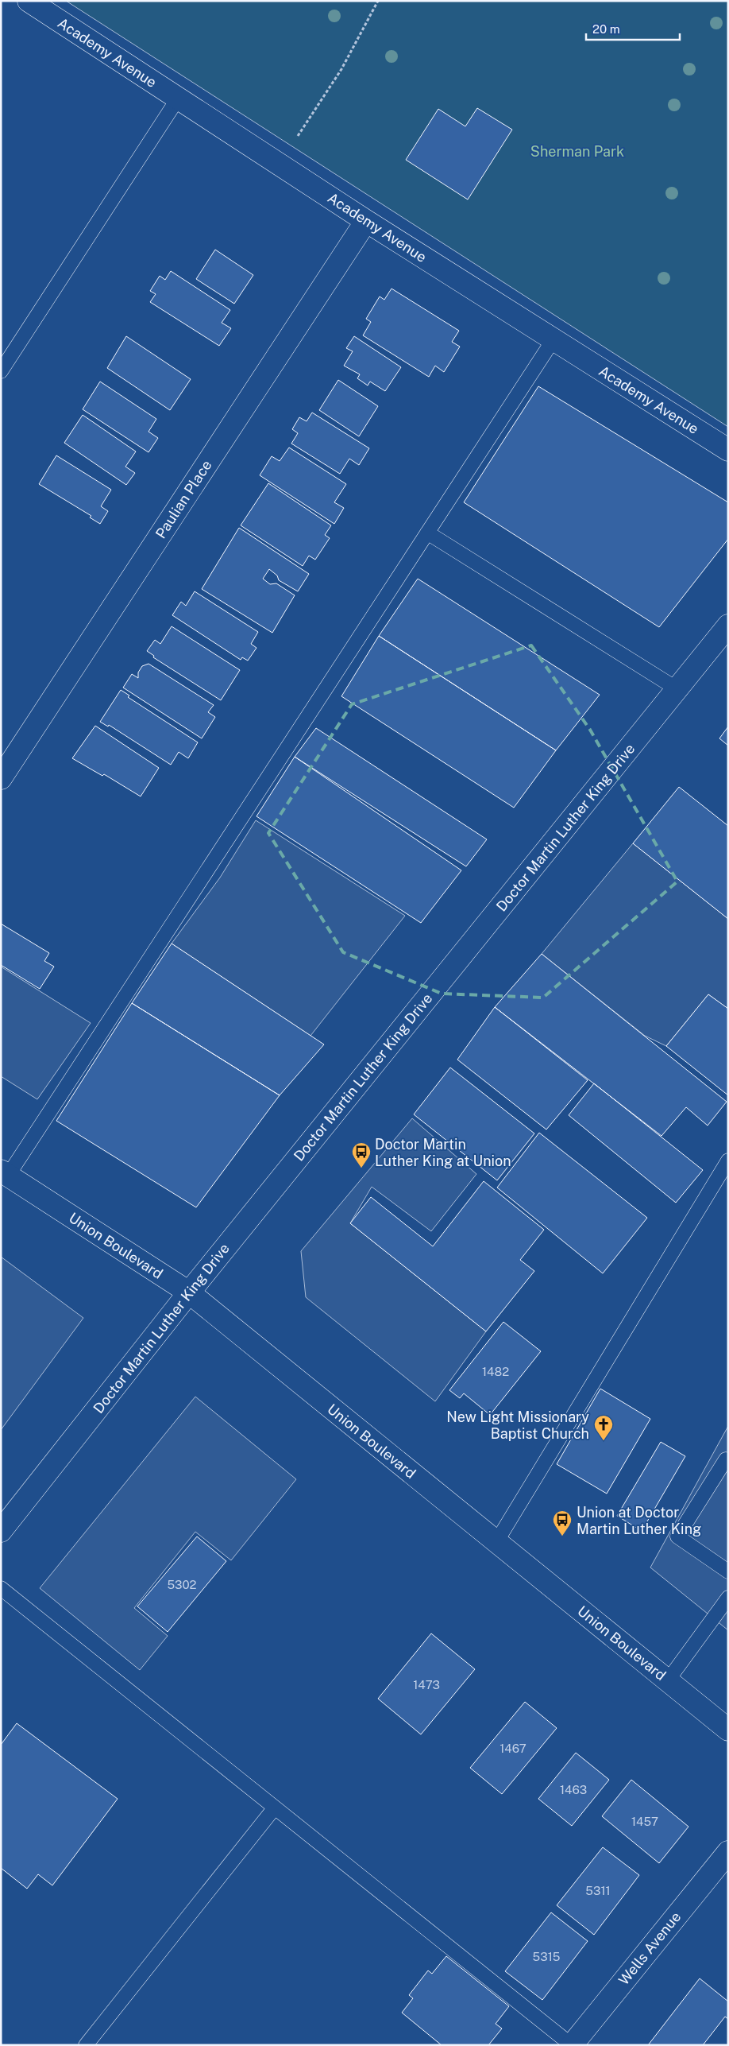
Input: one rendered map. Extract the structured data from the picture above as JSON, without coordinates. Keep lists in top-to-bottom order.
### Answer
{
  "streets": {
    "main road": [
      "Academy Avenue",
      "Paulian Place",
      "Doctor Martin Luther King Drive",
      "Union Boulevard",
      "Wells Avenue"
    ]
  },
  "crossings": [
    ["Academy Avenue", "Paulian Place"],
    ["Doctor Martin Luther King Drive", "Union Boulevard"]
  ],
  "parks": ["Sherman Park"],
  "places": {
    "bus stop": ["Doctor Martin Luther King at Union", "Union at Doctor Martin Luther King"],
    "church": ["New Light Missionary Baptist Church"]
  },
  "house_numbers": [
    "1482",
    "5302",
    "1473",
    "1467",
    "1463",
    "1457",
    "5311",
    "5315"
  ],
  "scale_bar": "20 m"
}
